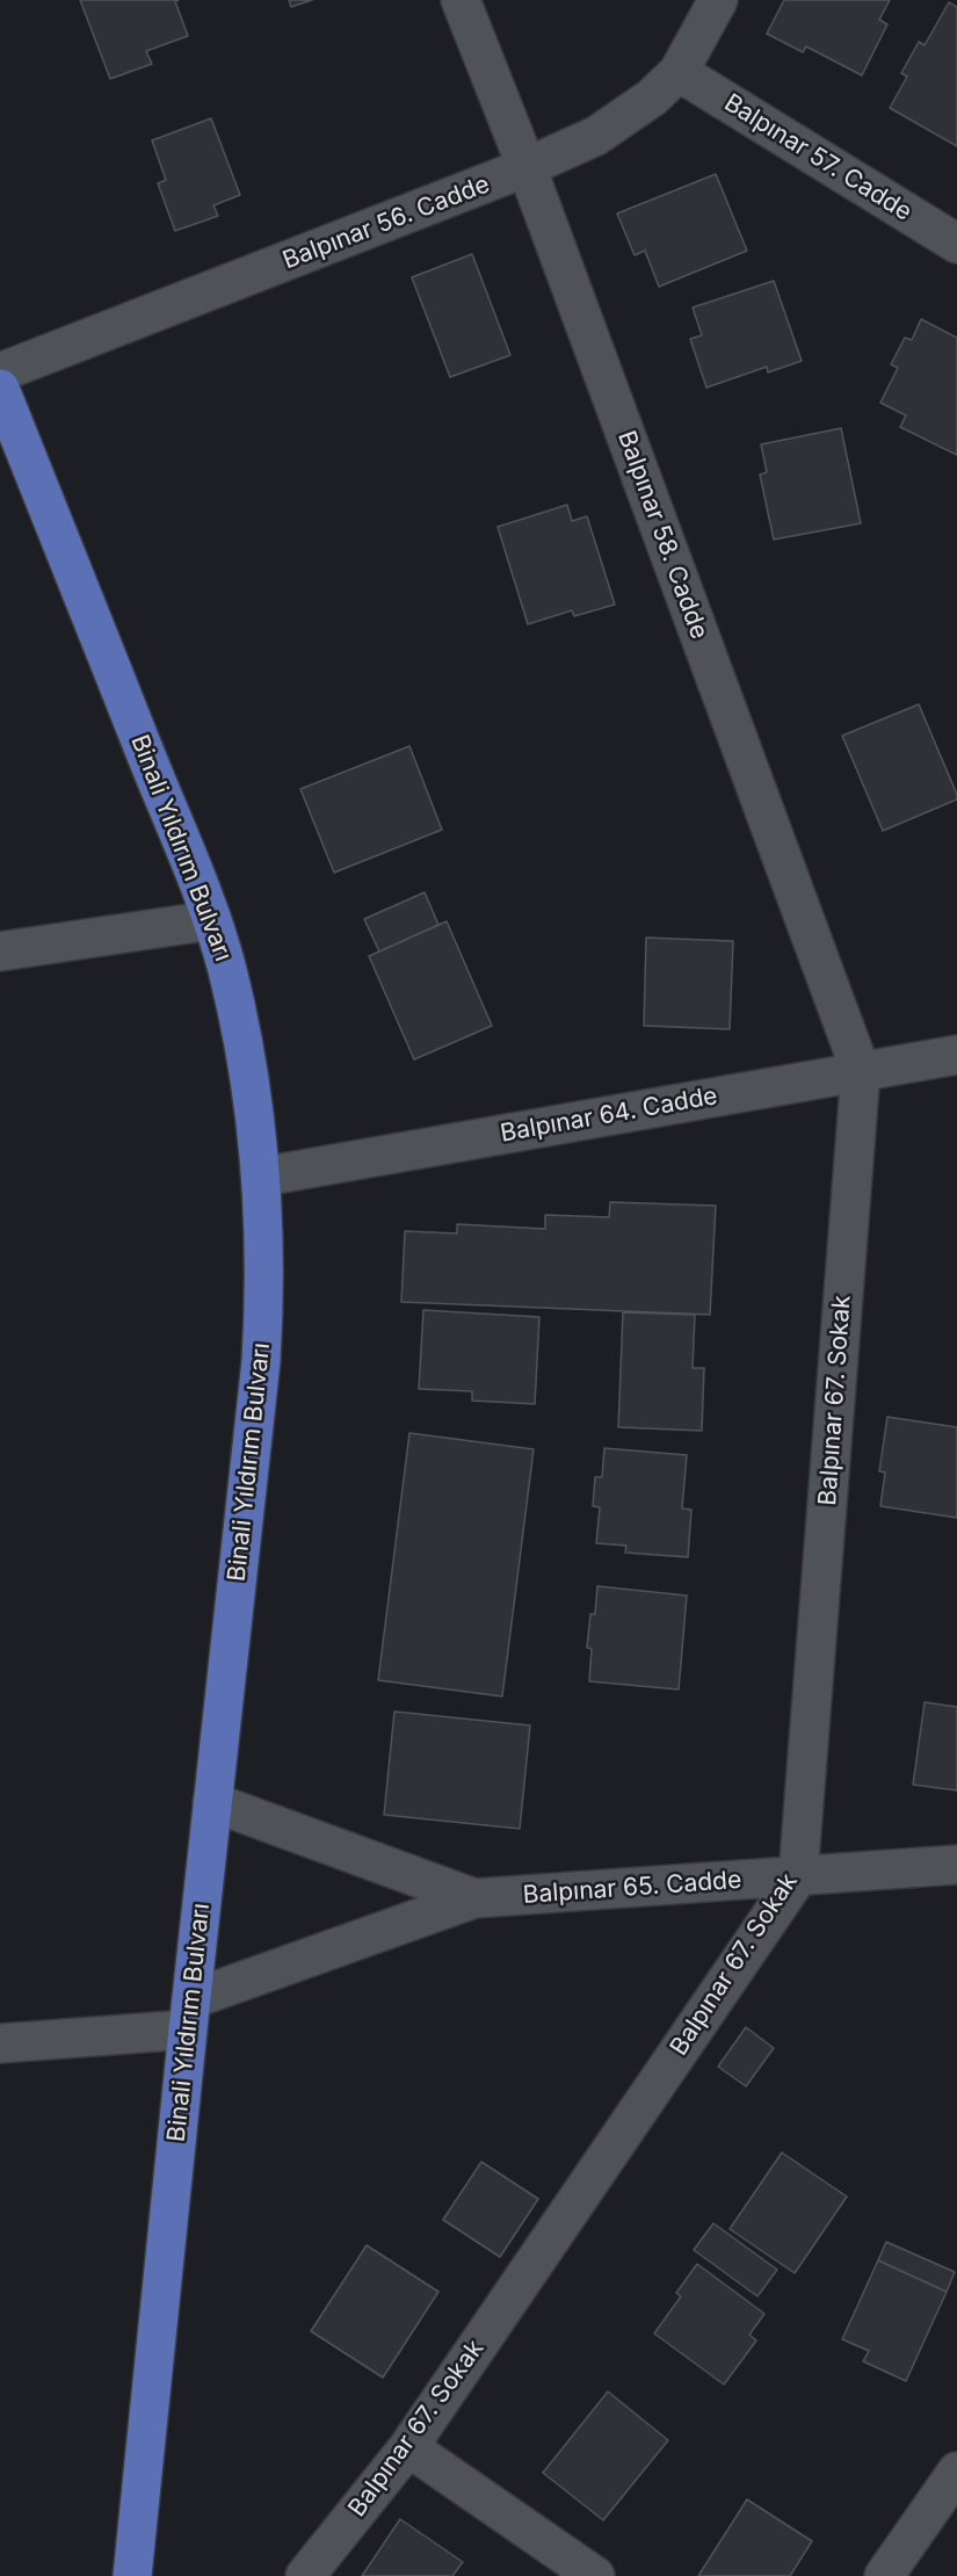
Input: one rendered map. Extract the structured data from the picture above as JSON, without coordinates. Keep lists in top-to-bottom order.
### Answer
{
  "streets": {
    "main road": ["Binali Yıldırım Bulvarı"],
    "street": [
      "Balpınar 57. Cadde",
      "Balpınar 56. Cadde",
      "Balpınar 58. Cadde",
      "Balpınar 64. Cadde",
      "Balpınar 67. Sokak",
      "Balpınar 65. Cadde"
    ]
  },
  "crossings": [
    ["Balpınar 57. Cadde", "Balpınar 56. Cadde"],
    ["Balpınar 56. Cadde", "Balpınar 58. Cadde"],
    ["Balpınar 58. Cadde", "Balpınar 64. Cadde"],
    ["Balpınar 58. Cadde", "Balpınar 67. Sokak"],
    ["Binali Yıldırım Bulvarı", "Balpınar 64. Cadde"],
    ["Binali Yıldırım Bulvarı", "Balpınar 65. Cadde"],
    ["Balpınar 64. Cadde", "Balpınar 67. Sokak"],
    ["Balpınar 67. Sokak", "Balpınar 65. Cadde"]
  ]
}
